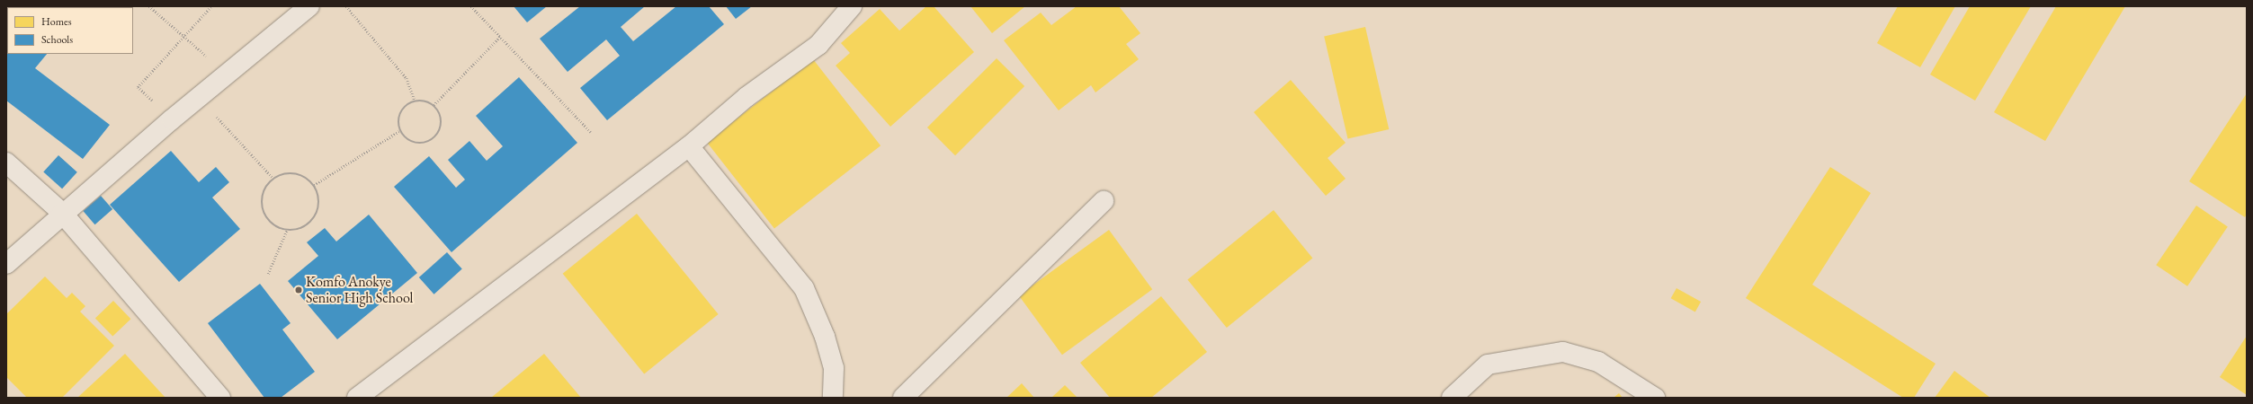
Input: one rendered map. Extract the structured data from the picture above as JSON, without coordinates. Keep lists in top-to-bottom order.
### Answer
{
  "places": ["Komfo Anokye Senior High School"],
  "legend": ["Homes", "Schools"]
}
